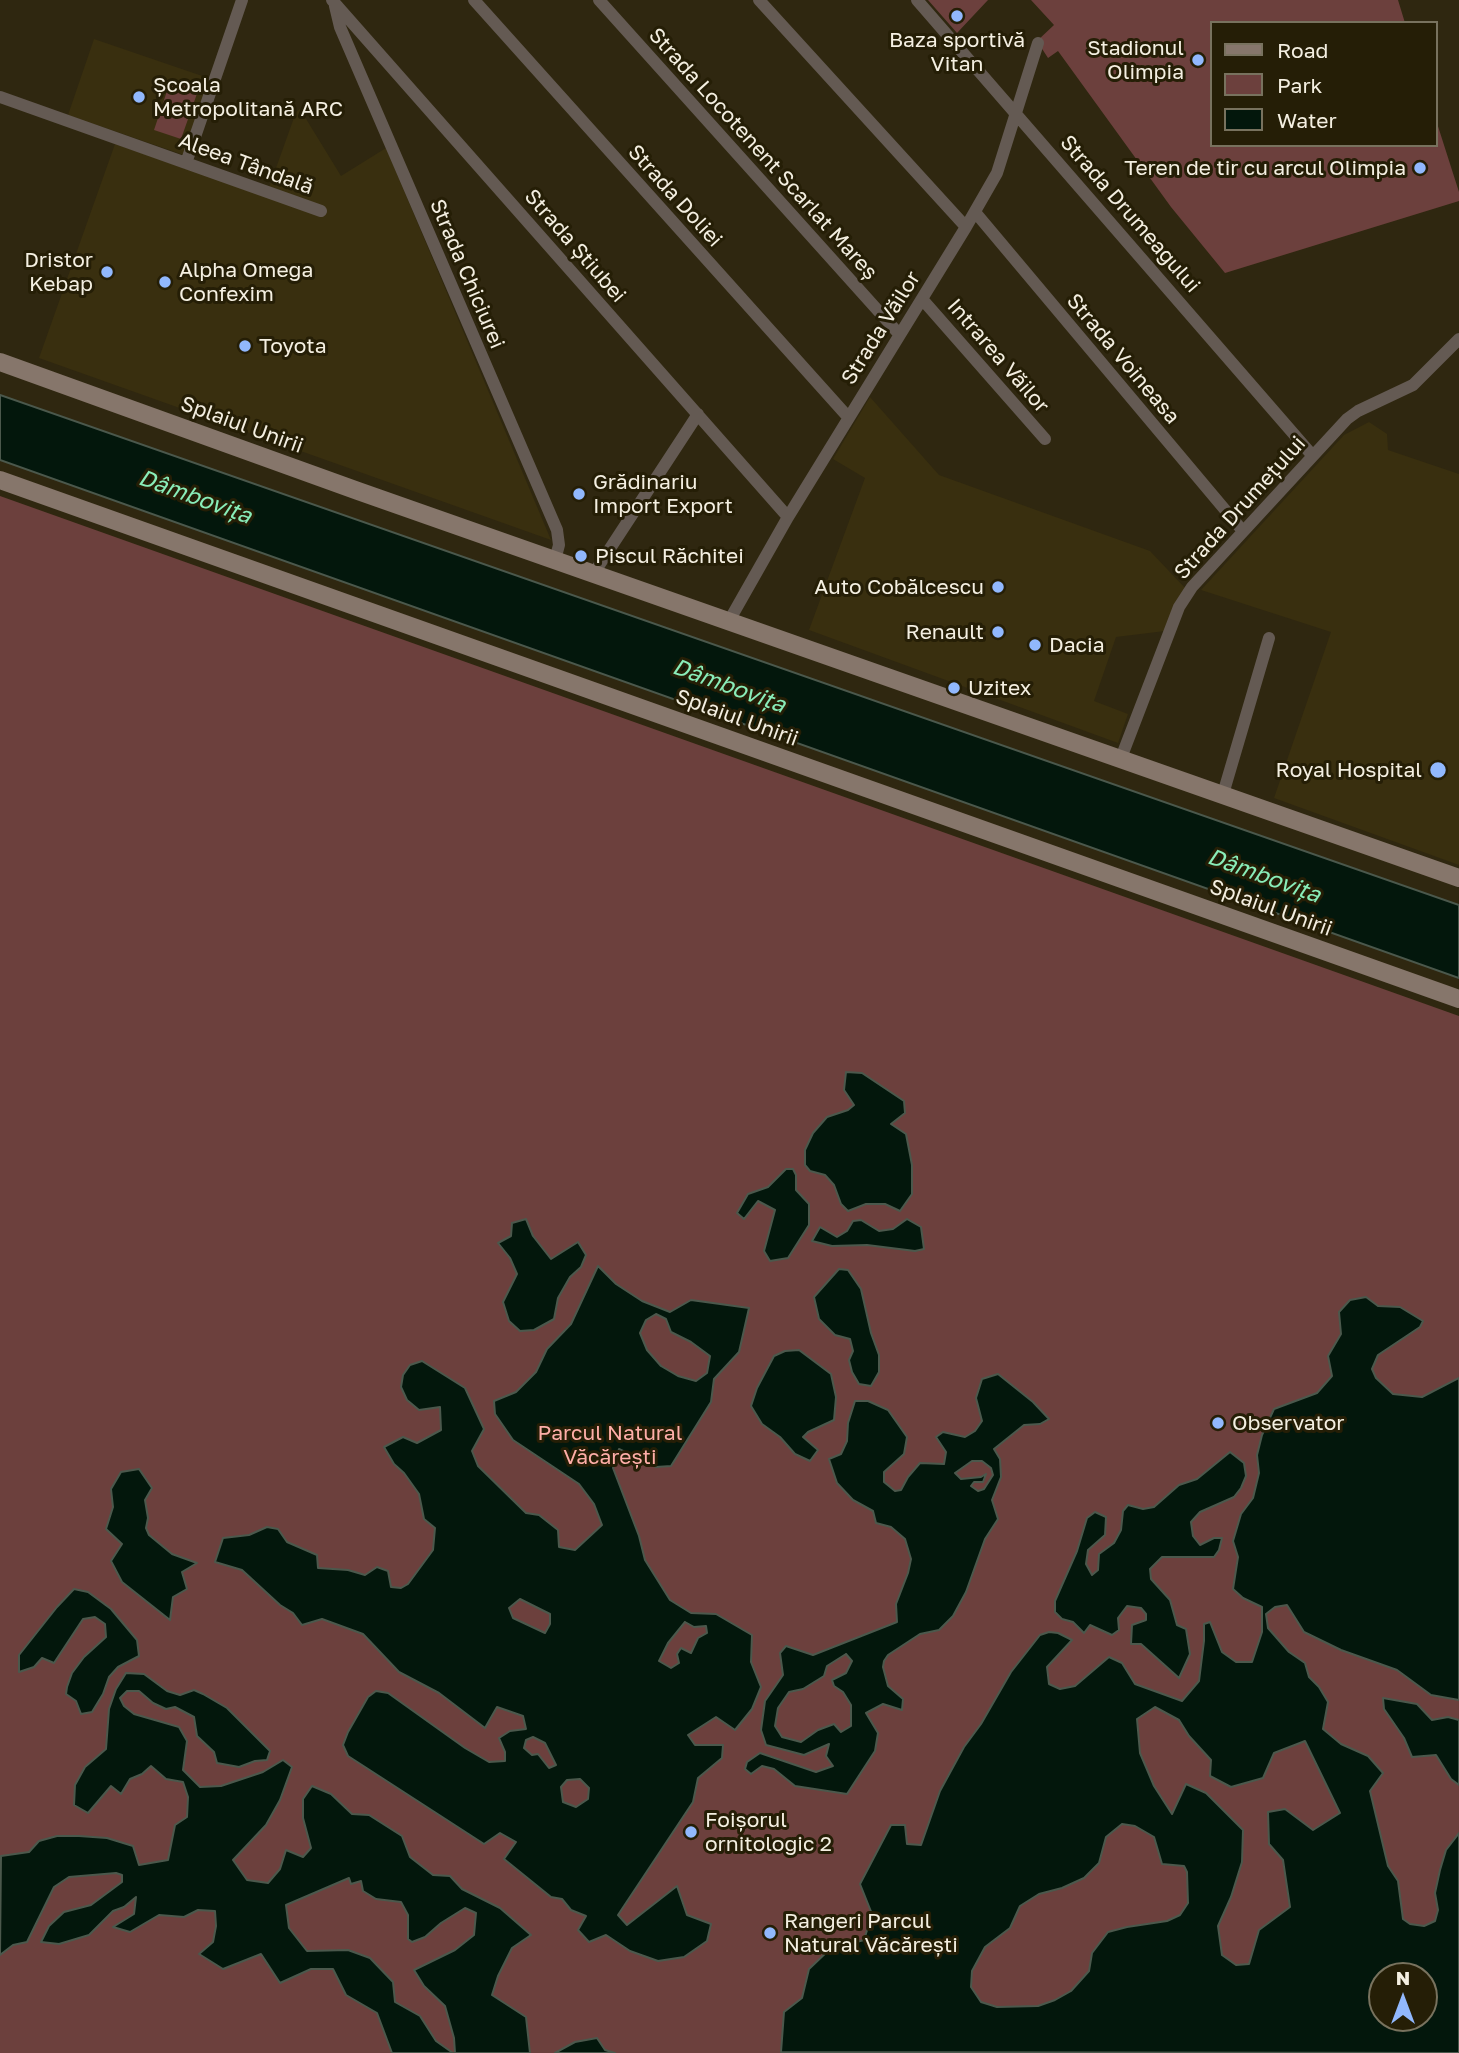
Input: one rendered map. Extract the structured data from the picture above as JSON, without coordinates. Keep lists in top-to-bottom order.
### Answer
{
  "streets": {
    "main road": ["Splaiul Unirii"],
    "street": [
      "Strada Locotenent Scarlat Mareș",
      "Aleea Tândală",
      "Strada Doliei",
      "Strada Drumeagului",
      "Strada Știubei",
      "Strada Chiciurei",
      "Strada Văilor",
      "Intrarea Văilor",
      "Strada Voineasa",
      "Strada Drumețului"
    ]
  },
  "crossings": [
    ["Strada Locotenent Scarlat Mareș", "Strada Văilor"],
    ["Strada Doliei", "Strada Văilor"],
    ["Strada Drumeagului", "Strada Văilor"],
    ["Strada Drumeagului", "Strada Drumețului"],
    ["Strada Știubei", "Strada Chiciurei"],
    ["Strada Știubei", "Strada Văilor"],
    ["Strada Chiciurei", "Splaiul Unirii"],
    ["Strada Văilor", "Intrarea Văilor"],
    ["Strada Văilor", "Strada Voineasa"],
    ["Strada Văilor", "Splaiul Unirii"],
    ["Strada Voineasa", "Strada Drumețului"],
    ["Splaiul Unirii", "Strada Drumețului"]
  ],
  "water": ["Dâmbovița"],
  "parks": ["Parcul Natural Văcărești"],
  "places": [
    "Baza sportivă Vitan",
    "Stadionul Olimpia",
    "Școala Metropolitană ARC",
    "Teren de tir cu arcul Olimpia",
    "Dristor Kebap",
    "Alpha Omega Confexim",
    "Toyota",
    "Grădinariu Import Export",
    "Piscul Răchitei",
    "Auto Cobălcescu",
    "Renault",
    "Dacia",
    "Uzitex",
    "Royal Hospital",
    "Observator",
    "Foișorul ornitologic 2",
    "Rangeri Parcul Natural Văcărești"
  ],
  "legend": ["Road", "Park", "Water"],
  "north": "top"
}
